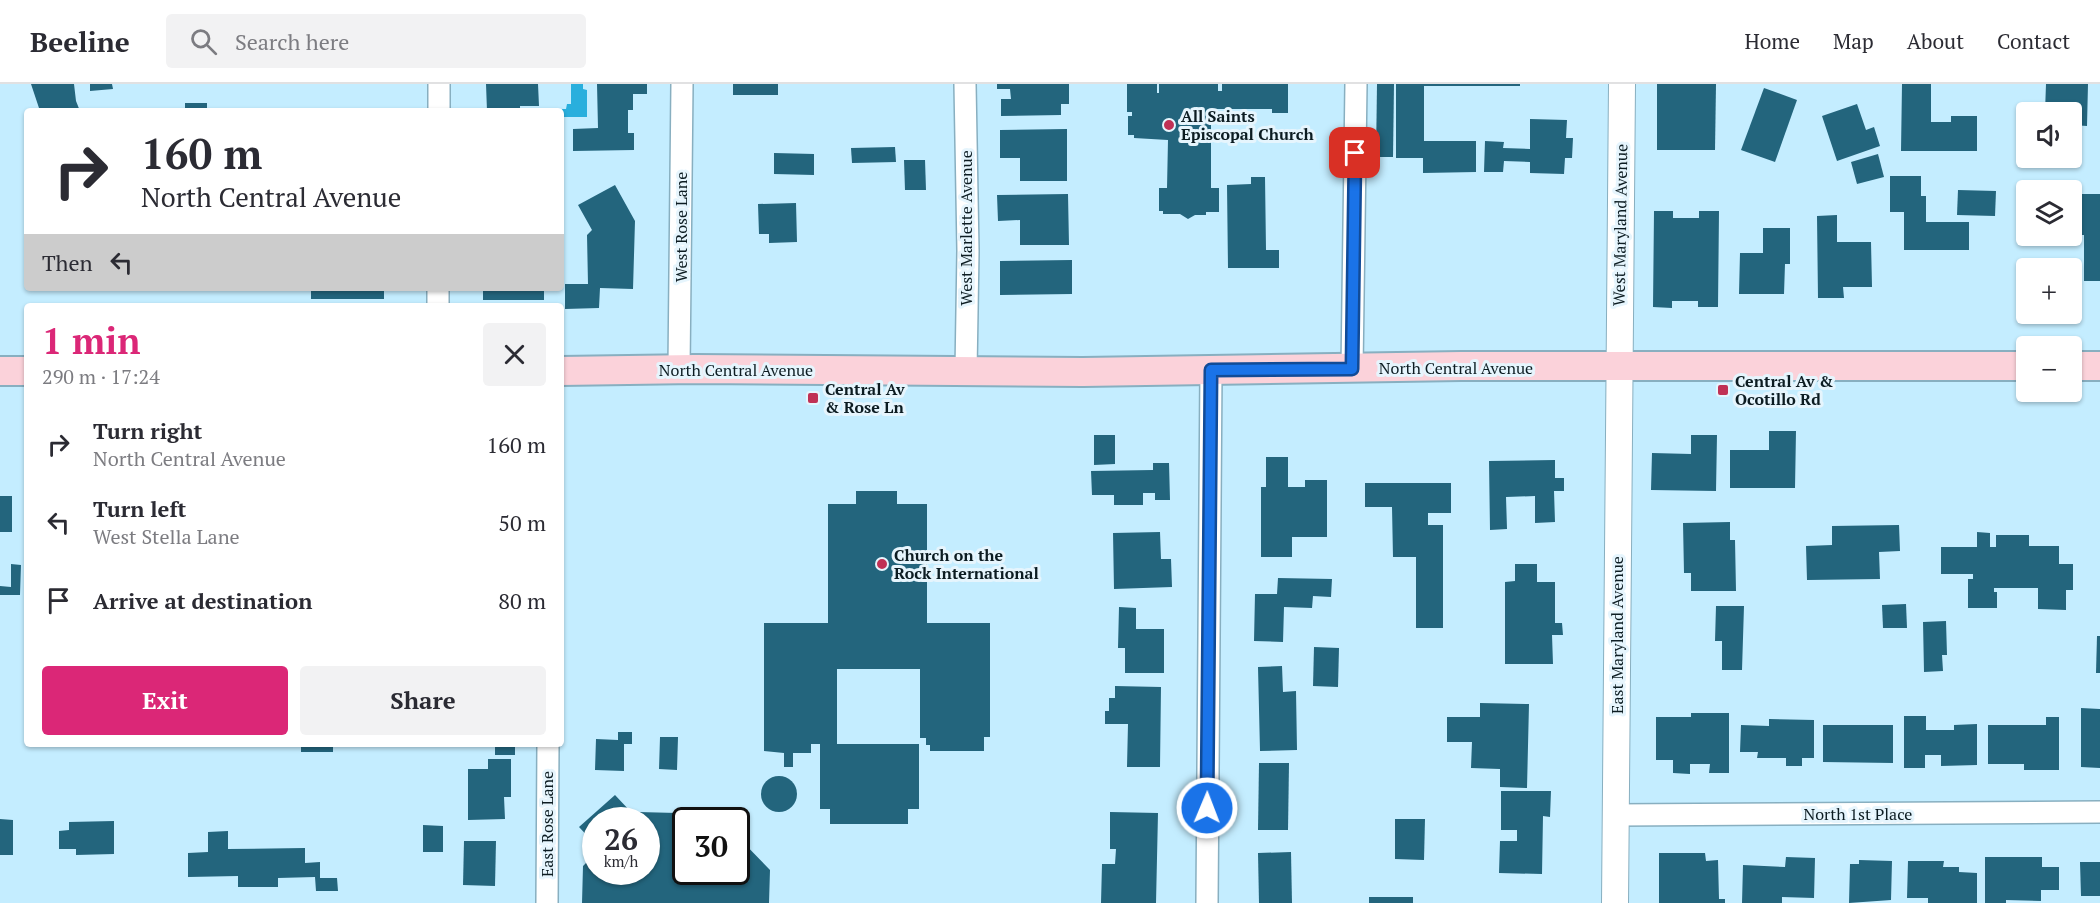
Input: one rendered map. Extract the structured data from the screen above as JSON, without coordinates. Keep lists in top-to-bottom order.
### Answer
{
  "streets": {
    "main road": ["North Central Avenue"],
    "street": [
      "West Maryland Avenue",
      "West Rose Lane",
      "West Marlette Avenue",
      "East Maryland Avenue",
      "North 1st Place",
      "East Rose Lane"
    ]
  },
  "crossings": [
    ["West Maryland Avenue", "North Central Avenue"],
    ["West Maryland Avenue", "East Maryland Avenue"],
    ["West Rose Lane", "North Central Avenue"],
    ["West Marlette Avenue", "North Central Avenue"],
    ["North Central Avenue", "East Maryland Avenue"],
    ["East Maryland Avenue", "North 1st Place"]
  ],
  "places": {
    "other": ["All Saints Episcopal Church", "Church on the Rock International"],
    "transit": ["Central Av & Ocotillo Rd", "Central Av & Rose Ln"]
  },
  "page": {
    "header": "Beeline",
    "search": "Search here",
    "nav": [
      "Home",
      "Map",
      "About",
      "Contact"
    ],
    "map_buttons": ["+", "−"],
    "turn": ["160 m", "North Central Avenue"],
    "then": "Then",
    "heading": ["1 min", "290 m · 17:24"],
    "list": [
      {
        "name": "Turn right",
        "note": "North Central Avenue",
        "value": "160 m"
      },
      {
        "name": "Turn left",
        "note": "West Stella Lane",
        "value": "50 m"
      },
      {
        "name": "Arrive at destination",
        "value": "80 m"
      }
    ],
    "buttons": ["Exit", "Share"],
    "speed": "26 km/h",
    "limit": "30"
  }
}
